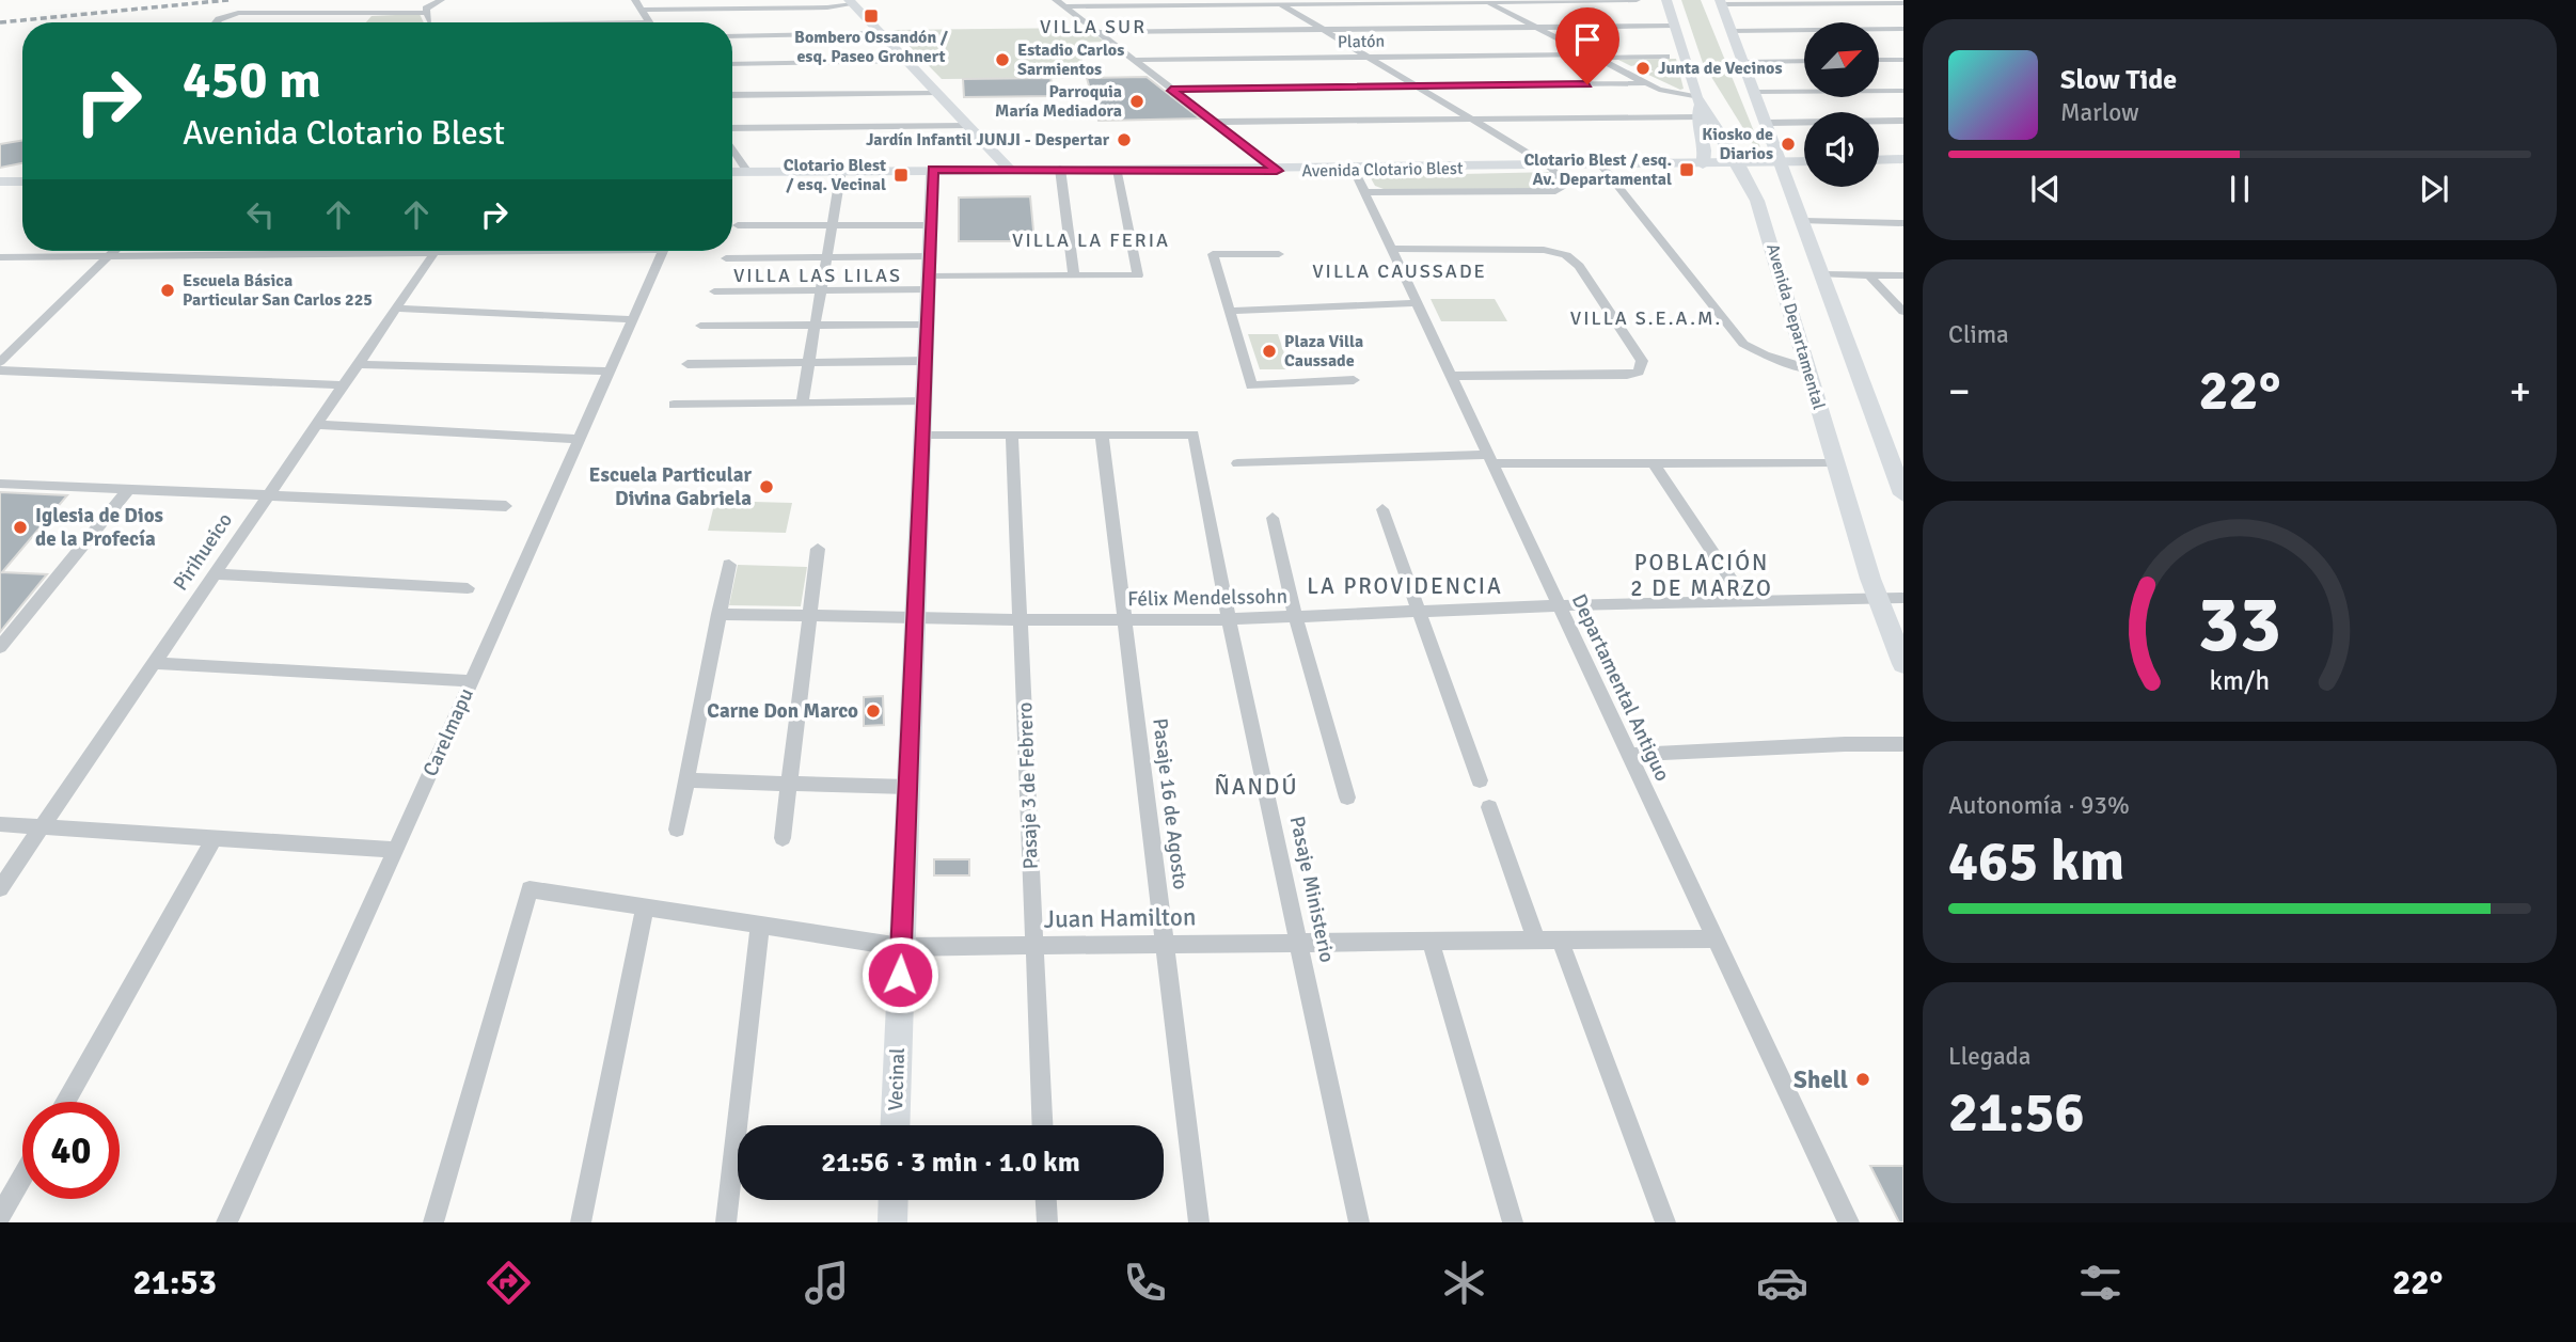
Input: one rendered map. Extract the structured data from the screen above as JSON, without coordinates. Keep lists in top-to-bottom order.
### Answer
{
  "streets": {
    "main road": ["Avenida Departamental"],
    "street": [
      "Platón",
      "Avenida Clotario Blest",
      "Pirihueico",
      "Félix Mendelssohn",
      "Departamental Antiguo",
      "Carelmapu",
      "Pasaje 3 de Febrero",
      "Pasaje 16 de Agosto",
      "Pasaje Ministerio",
      "Juan Hamilton",
      "Vecinal"
    ]
  },
  "crossings": [
    ["Avenida Clotario Blest", "Avenida Departamental"],
    ["Avenida Clotario Blest", "Departamental Antiguo"],
    ["Avenida Clotario Blest", "Vecinal"],
    ["Avenida Departamental", "Félix Mendelssohn"],
    ["Félix Mendelssohn", "Departamental Antiguo"],
    ["Félix Mendelssohn", "Pasaje 3 de Febrero"],
    ["Félix Mendelssohn", "Pasaje 16 de Agosto"],
    ["Félix Mendelssohn", "Pasaje Ministerio"],
    ["Félix Mendelssohn", "Vecinal"],
    ["Departamental Antiguo", "Juan Hamilton"],
    ["Pasaje 3 de Febrero", "Juan Hamilton"],
    ["Pasaje 16 de Agosto", "Pasaje Ministerio"],
    ["Pasaje 16 de Agosto", "Juan Hamilton"],
    ["Pasaje Ministerio", "Juan Hamilton"],
    ["Juan Hamilton", "Vecinal"]
  ],
  "districts": [
    "VILLA SUR",
    "VILLA LA FERIA",
    "VILLA CAUSSADE",
    "VILLA LAS LILAS",
    "VILLA S.E.A.M.",
    "POBLACIÓN 2 DE MARZO",
    "LA PROVIDENCIA",
    "ÑANDÚ"
  ],
  "places": {
    "transit": ["Bombero Ossandón / esq. Paseo Grohnert", "Clotario Blest / esq. Av. Departamental", "Clotario Blest / esq. Vecinal"],
    "other": [
      "Estadio Carlos Sarmientos",
      "Junta de Vecinos",
      "Parroquia María Mediadora",
      "Jardín Infantil JUNJI - Despertar",
      "Kiosko de Diarios",
      "Escuela Básica Particular San Carlos 225",
      "Plaza Villa Caussade",
      "Escuela Particular Divina Gabriela",
      "Iglesia de Dios de la Profecía",
      "Carne Don Marco",
      "Shell"
    ]
  },
  "north": "top right",
  "page": {
    "turn": ["450 m", "Avenida Clotario Blest"],
    "song": ["Slow Tide", "Marlow"],
    "tile": [
      "Clima",
      ["Autonomía · 93%", "465 km"],
      ["Llegada", "21:56"]
    ],
    "heat": ["−", "22°", "+"],
    "limit": "40",
    "trip": "21:56 · 3 min · 1.0 km",
    "tabs": ["21:53", "22°"],
    "gauge": ["33", "km/h"]
  }
}
